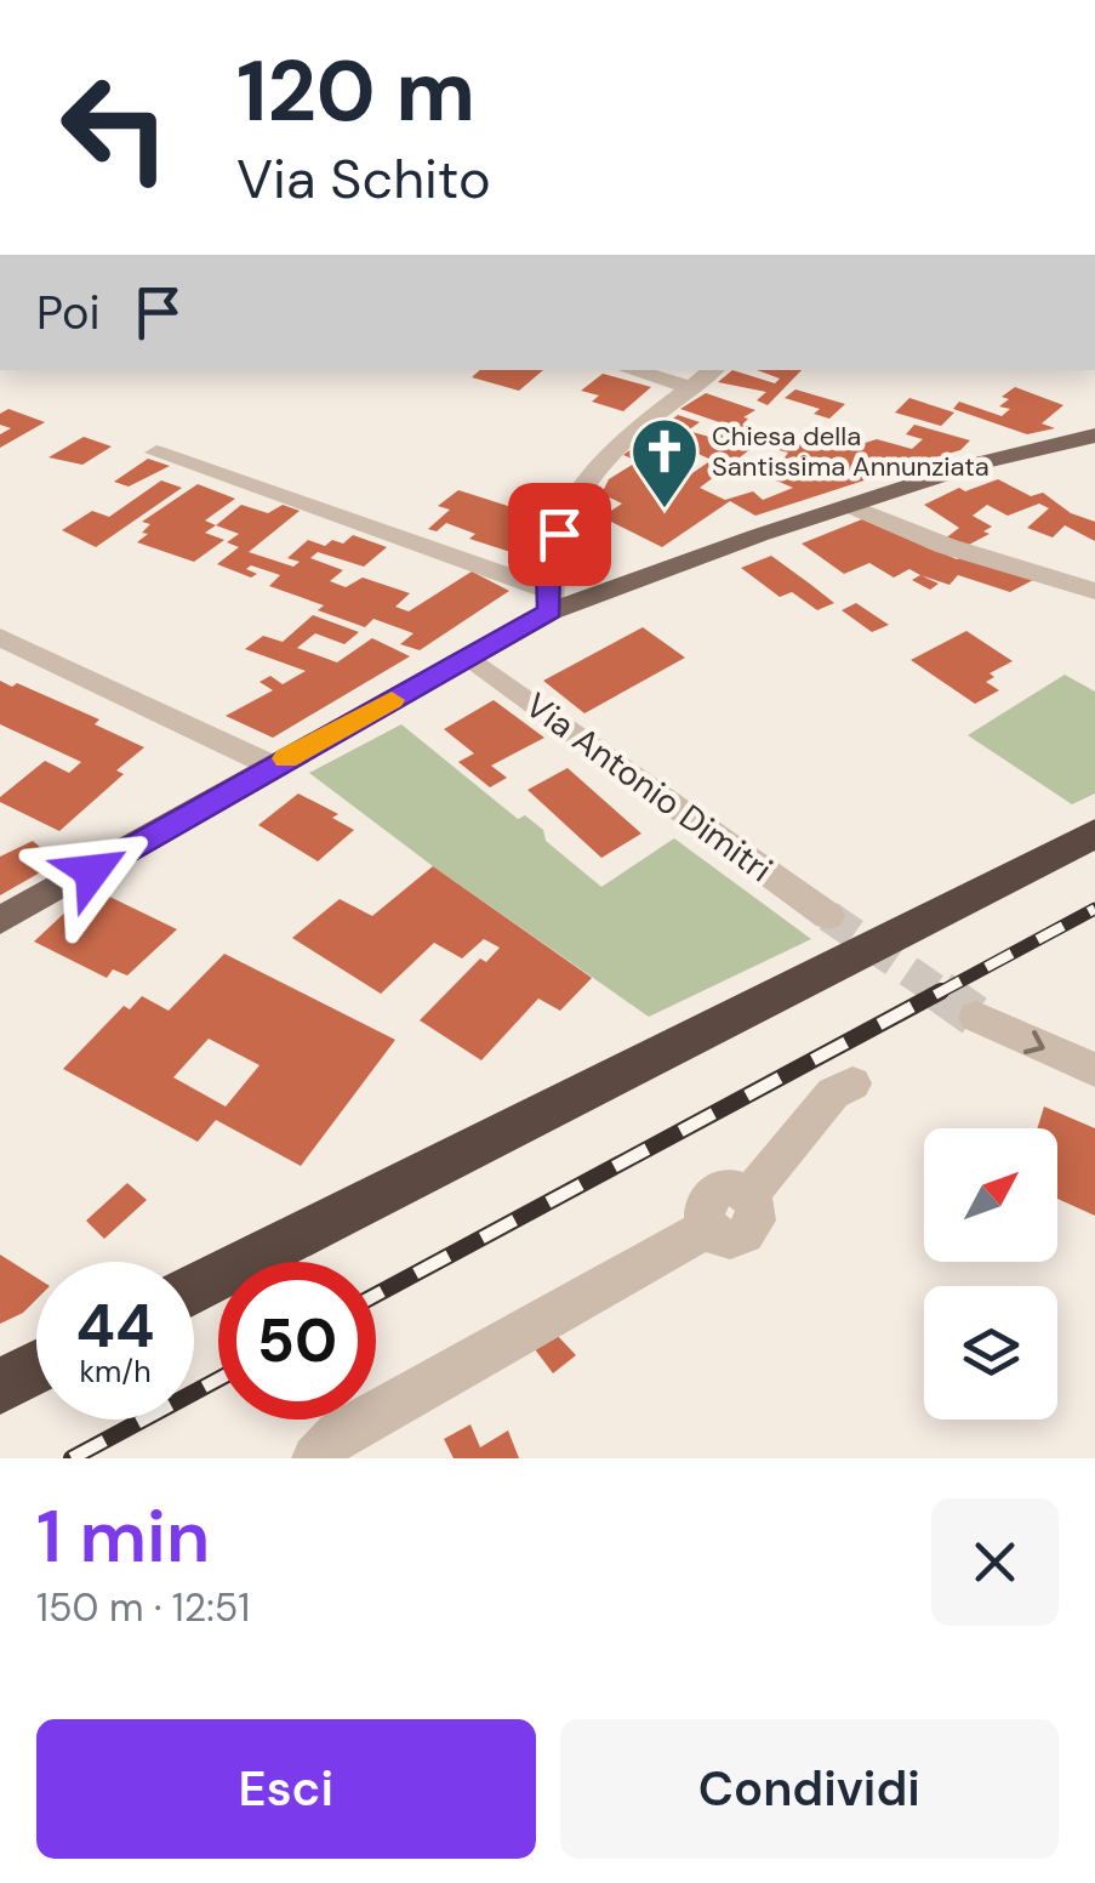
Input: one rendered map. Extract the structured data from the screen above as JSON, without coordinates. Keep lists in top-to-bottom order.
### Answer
{
  "streets": {
    "street": ["Via Antonio Dimitri"]
  },
  "places": {
    "church": ["Chiesa della Santissima Annunziata"]
  },
  "north": "top right",
  "page": {
    "turn": ["120 m", "Via Schito"],
    "then": "Poi",
    "speed": "44 km/h",
    "limit": "50",
    "heading": ["1 min", "150 m · 12:51"],
    "buttons": ["Esci", "Condividi"]
  }
}
